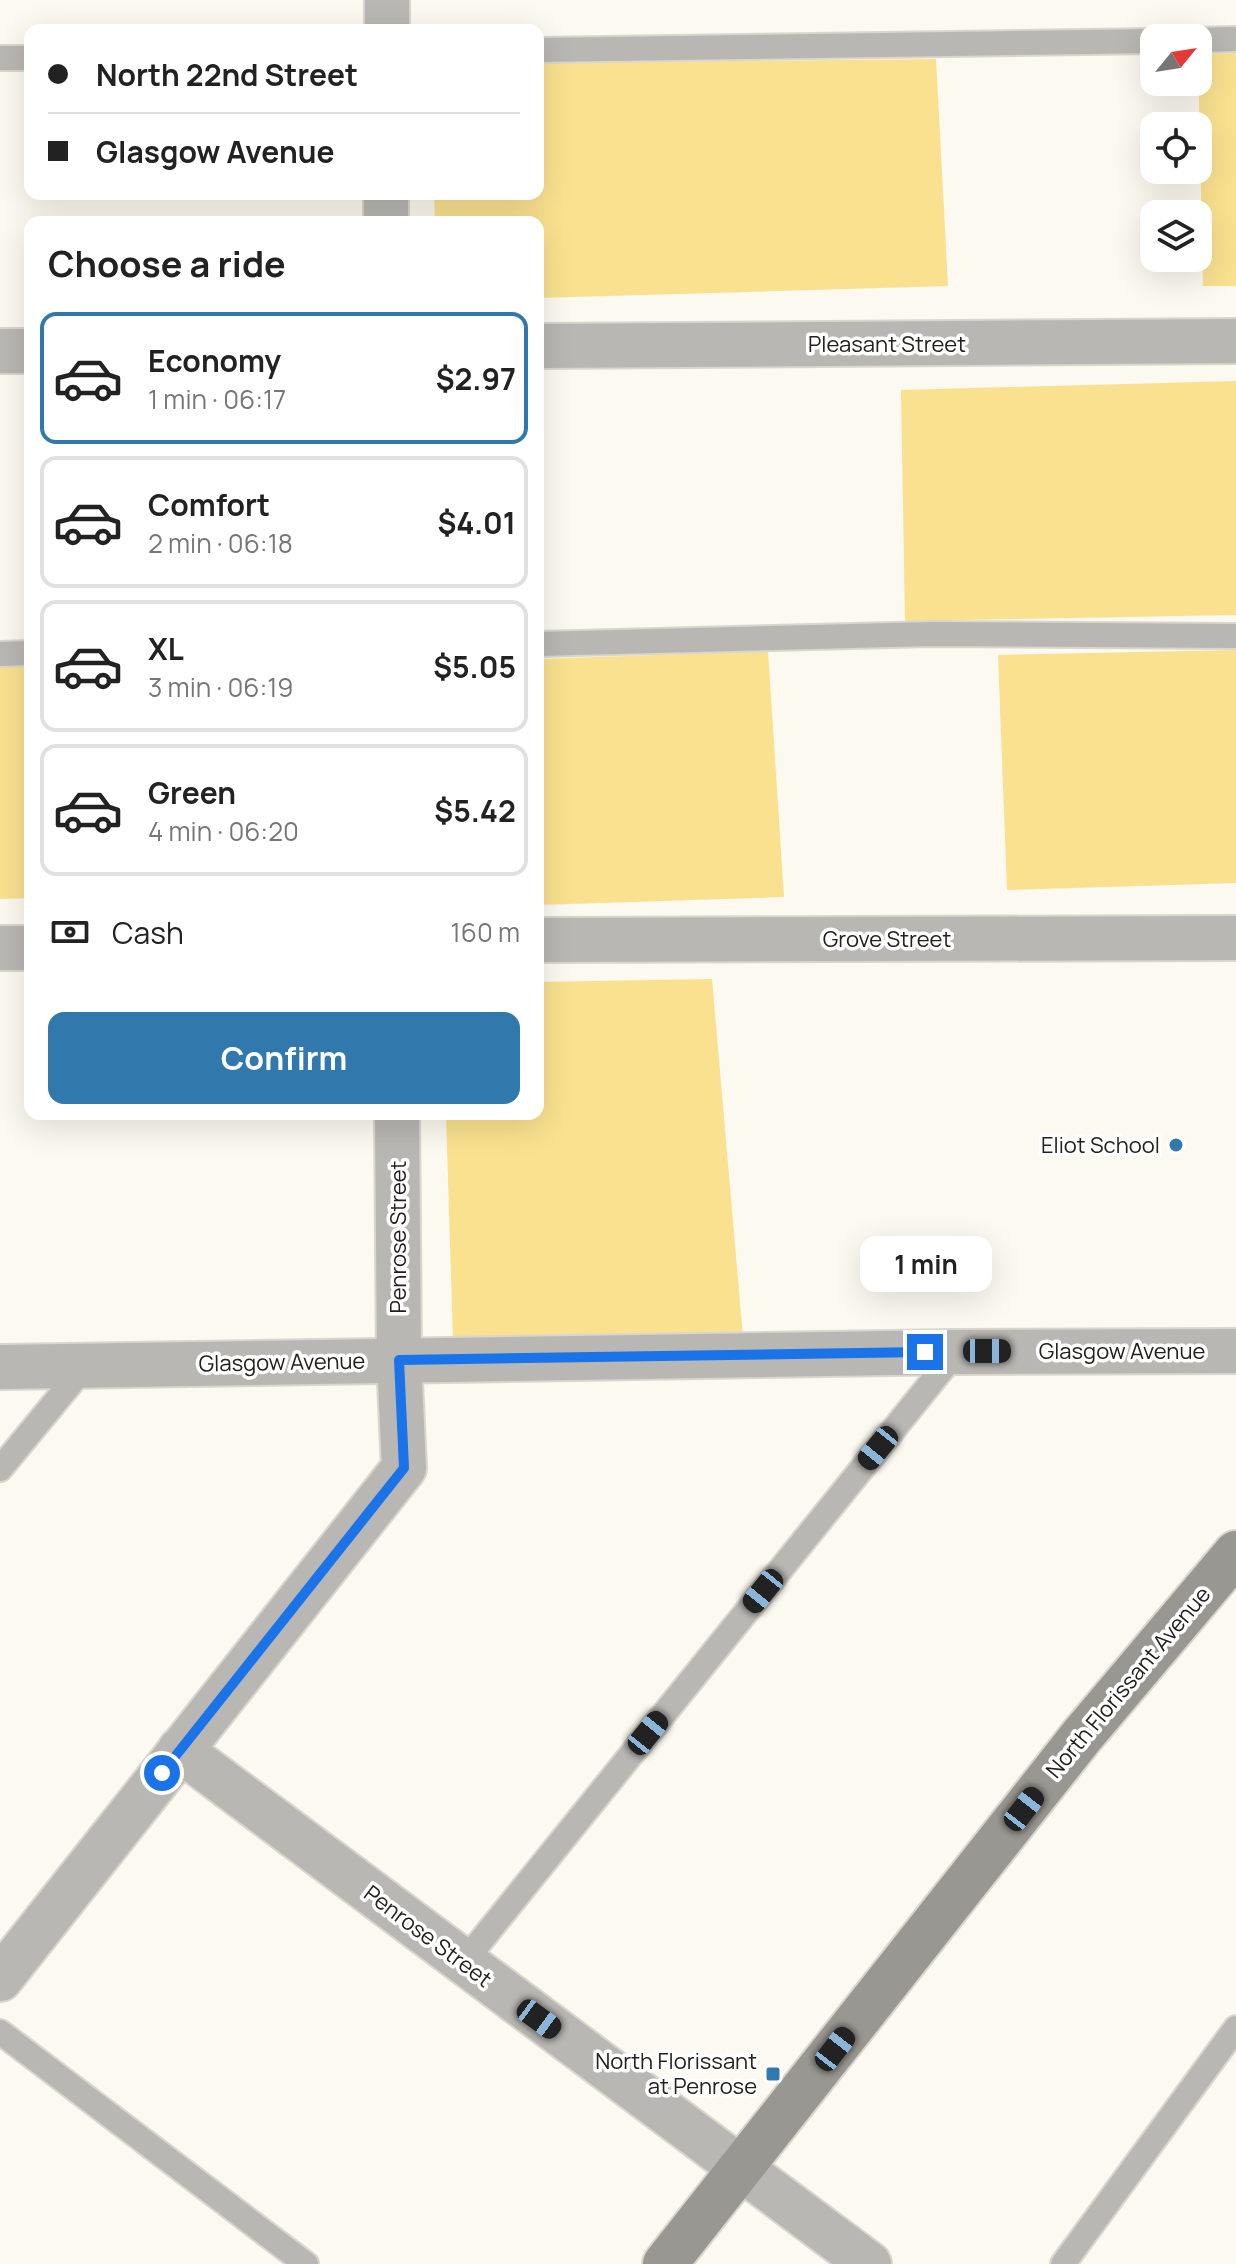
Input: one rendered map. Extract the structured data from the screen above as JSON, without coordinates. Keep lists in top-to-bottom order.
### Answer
{
  "streets": {
    "main road": ["North Florissant Avenue"],
    "street": [
      "Pleasant Street",
      "Grove Street",
      "Penrose Street",
      "Glasgow Avenue"
    ]
  },
  "crossings": [
    ["Penrose Street", "Glasgow Avenue"],
    ["Penrose Street", "North Florissant Avenue"]
  ],
  "places": {
    "other": ["Eliot School"],
    "transit": ["North Florissant at Penrose"]
  },
  "north": "top right",
  "page": {
    "banner": ["North 22nd Street", "Glasgow Avenue"],
    "heading": "Choose a ride",
    "list": [
      {
        "name": "Economy",
        "note": "1 min · 06:17",
        "value": "$2.97"
      },
      {
        "name": "Comfort",
        "note": "2 min · 06:18",
        "value": "$4.01"
      },
      {
        "name": "XL",
        "note": "3 min · 06:19",
        "value": "$5.05"
      },
      {
        "name": "Green",
        "note": "4 min · 06:20",
        "value": "$5.42"
      }
    ],
    "pay": ["Cash", "160 m"],
    "buttons": "Confirm",
    "bubble": "1 min"
  }
}
